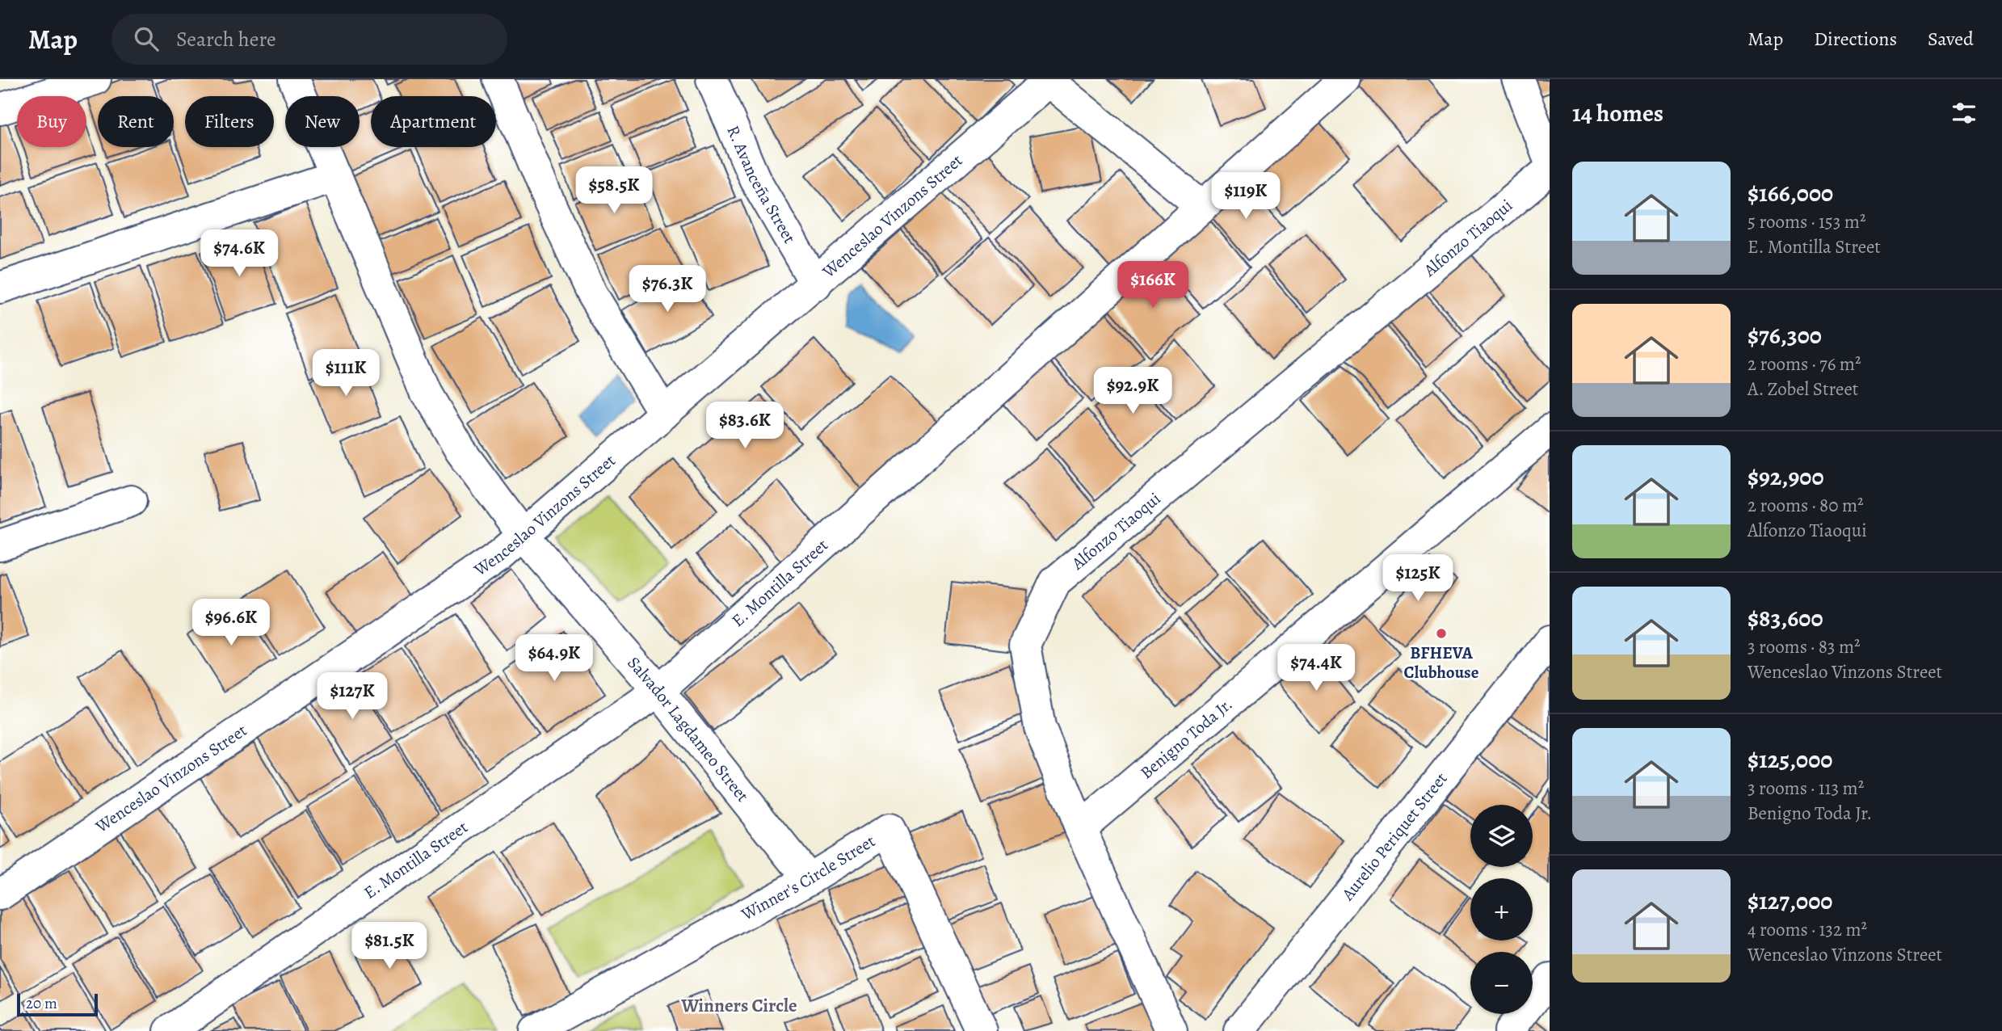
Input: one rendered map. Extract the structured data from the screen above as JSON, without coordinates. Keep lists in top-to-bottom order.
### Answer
{
  "streets": {
    "street": [
      "R. Avanceña Street",
      "Wenceslao Vinzons Street",
      "Alfonzo Tiaoqui",
      "E. Montilla Street",
      "Salvador Lagdameo Street",
      "Benigno Toda Jr.",
      "Aurelio Periquet Street",
      "Winner's Circle Street"
    ]
  },
  "crossings": [
    ["R. Avanceña Street", "Wenceslao Vinzons Street"],
    ["Wenceslao Vinzons Street", "Salvador Lagdameo Street"],
    ["Alfonzo Tiaoqui", "Benigno Toda Jr."],
    ["E. Montilla Street", "Salvador Lagdameo Street"],
    ["Salvador Lagdameo Street", "Winner's Circle Street"]
  ],
  "districts": ["Winners Circle"],
  "places": ["BFHEVA Clubhouse"],
  "scale_bar": "20 m",
  "page": {
    "header": "Map",
    "search": "Search here",
    "nav": ["Map", "Directions", "Saved"],
    "heading": "14 homes",
    "chip": [
      "Buy",
      "Rent",
      "Filters",
      "New",
      "Apartment"
    ],
    "list": [
      {
        "name": "$166,000",
        "note": "5 rooms · 153 m² · E. Montilla Street"
      },
      {
        "name": "$76,300",
        "note": "2 rooms · 76 m² · A. Zobel Street"
      },
      {
        "name": "$92,900",
        "note": "2 rooms · 80 m² · Alfonzo Tiaoqui"
      },
      {
        "name": "$83,600",
        "note": "3 rooms · 83 m² · Wenceslao Vinzons Street"
      },
      {
        "name": "$125,000",
        "note": "3 rooms · 113 m² · Benigno Toda Jr."
      },
      {
        "name": "$127,000",
        "note": "4 rooms · 132 m² · Wenceslao Vinzons Street"
      }
    ],
    "price": [
      "$58.5K",
      "$119K",
      "$74.6K",
      "$166K",
      "$76.3K",
      "$111K",
      "$92.9K",
      "$83.6K",
      "$125K",
      "$96.6K",
      "$64.9K",
      "$74.4K",
      "$127K",
      "$81.5K"
    ],
    "map_buttons": ["+", "−"],
    "scale": "20 m"
  }
}
